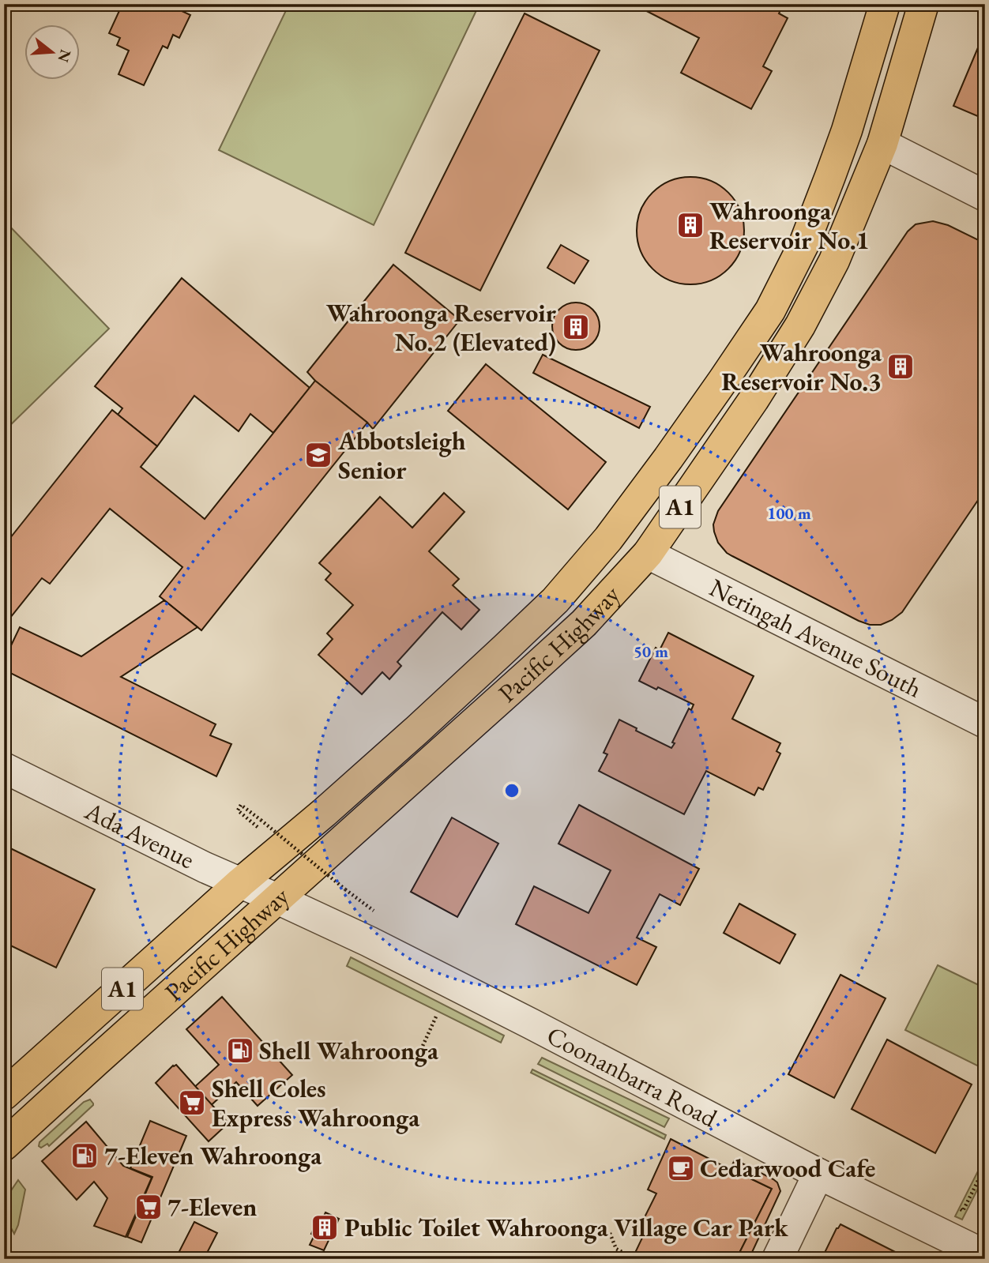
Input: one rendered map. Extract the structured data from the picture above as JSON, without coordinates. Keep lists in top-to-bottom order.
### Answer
{
  "streets": {
    "highway": ["A1", "Pacific Highway"],
    "street": ["Neringah Avenue South", "Ada Avenue", "Coonanbarra Road"]
  },
  "crossings": [
    ["Neringah Avenue South", "Pacific Highway"],
    ["Pacific Highway", "Ada Avenue"],
    ["Pacific Highway", "Coonanbarra Road"],
    ["Ada Avenue", "Coonanbarra Road"]
  ],
  "places": {
    "building": [
      "Wahroonga Reservoir No.1",
      "Wahroonga Reservoir No.2 (Elevated)",
      "Wahroonga Reservoir No.3",
      "Public Toilet Wahroonga Village Car Park"
    ],
    "school or university": ["Abbotsleigh Senior"],
    "fuel station": ["Shell Wahroonga", "7-Eleven Wahroonga"],
    "supermarket": ["Shell Coles Express Wahroonga", "7-Eleven"],
    "cafe": ["Cedarwood Cafe"]
  },
  "north": "right",
  "rings": ["100 m", "50 m"]
}
